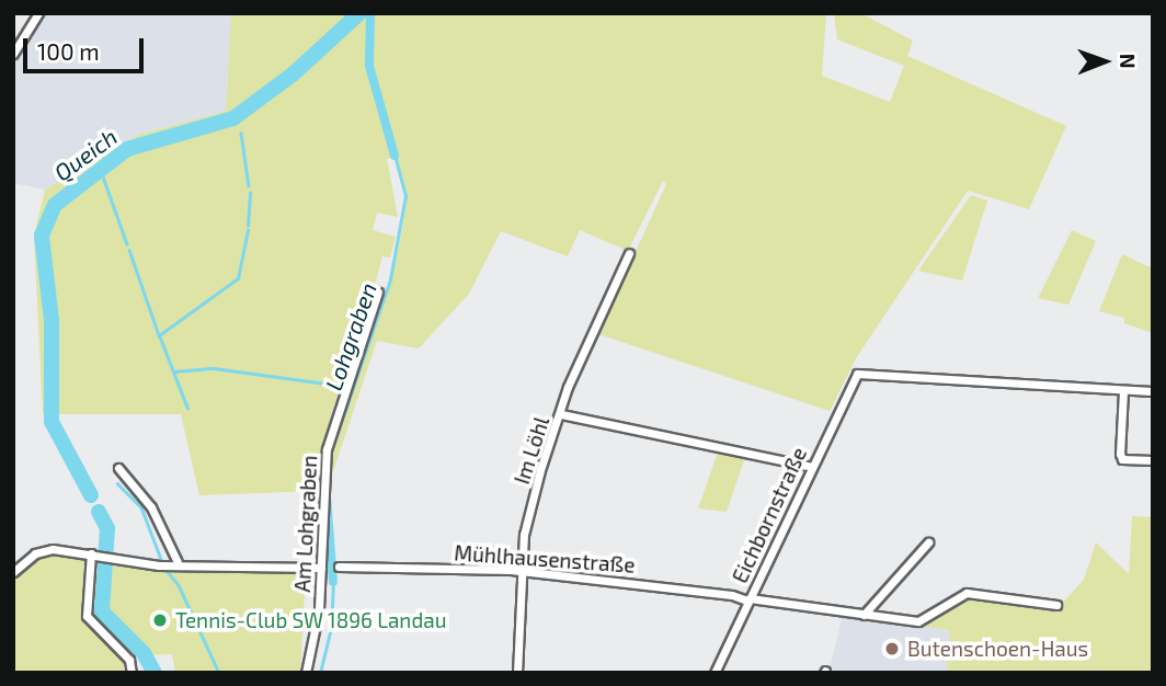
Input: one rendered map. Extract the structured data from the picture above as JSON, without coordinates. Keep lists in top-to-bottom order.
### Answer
{
  "streets": {
    "street": [
      "Im Löhl",
      "Eichbornstraße",
      "Am Lohgraben",
      "Mühlhausenstraße"
    ]
  },
  "crossings": [
    ["Im Löhl", "Mühlhausenstraße"],
    ["Eichbornstraße", "Mühlhausenstraße"]
  ],
  "water": ["Queich", "Lohgraben"],
  "places": ["Tennis-Club SW 1896 Landau", "Butenschoen-Haus"],
  "scale_bar": "100 m",
  "north": "right"
}
